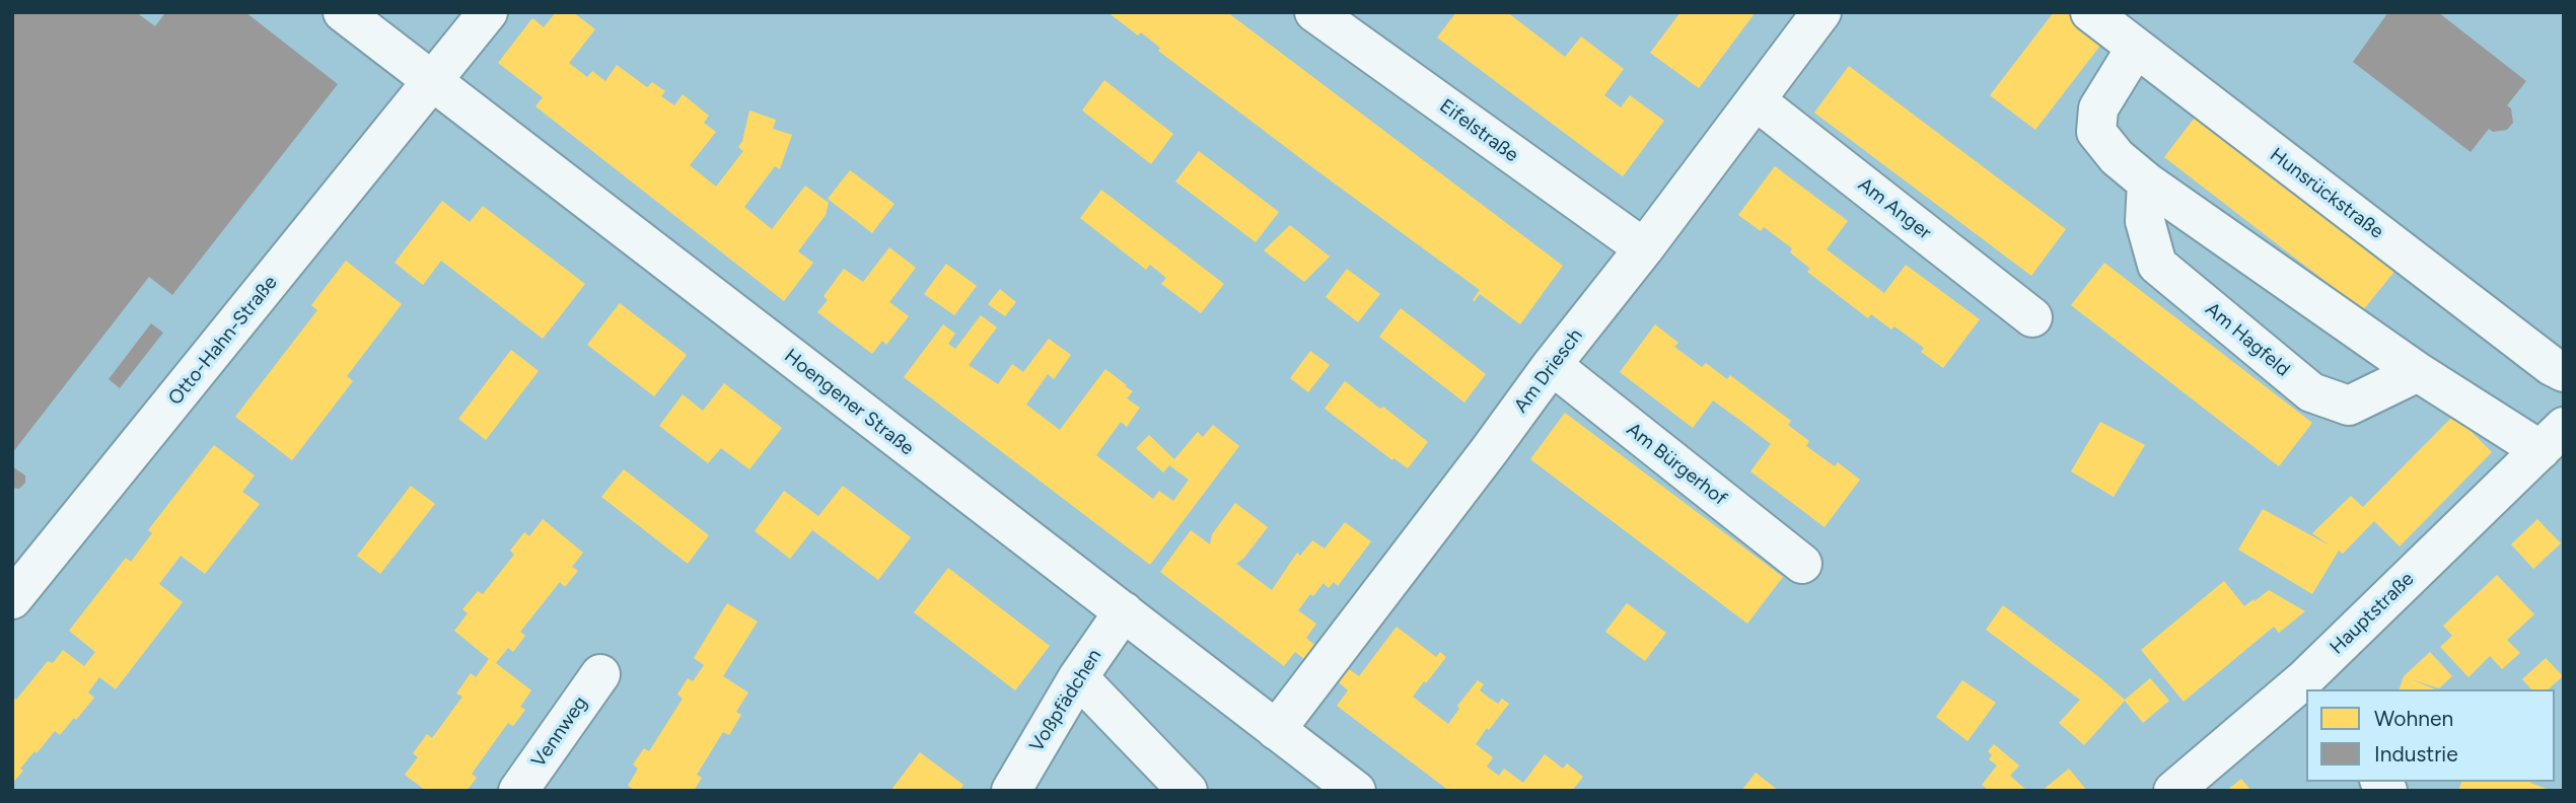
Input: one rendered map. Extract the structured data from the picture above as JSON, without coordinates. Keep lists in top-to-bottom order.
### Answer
{
  "streets": {
    "street": [
      "Eifelstraße",
      "Hunsrückstraße",
      "Am Anger",
      "Am Hagfeld",
      "Otto-Hahn-Straße",
      "Am Driesch",
      "Hoengener Straße",
      "Am Bürgerhof",
      "Hauptstraße",
      "Voßpfädchen",
      "Vennweg"
    ]
  },
  "crossings": [
    ["Eifelstraße", "Am Driesch"],
    ["Am Anger", "Am Driesch"],
    ["Otto-Hahn-Straße", "Hoengener Straße"],
    ["Am Driesch", "Hoengener Straße"],
    ["Am Driesch", "Am Bürgerhof"],
    ["Hoengener Straße", "Voßpfädchen"]
  ],
  "legend": ["Wohnen", "Industrie"]
}
